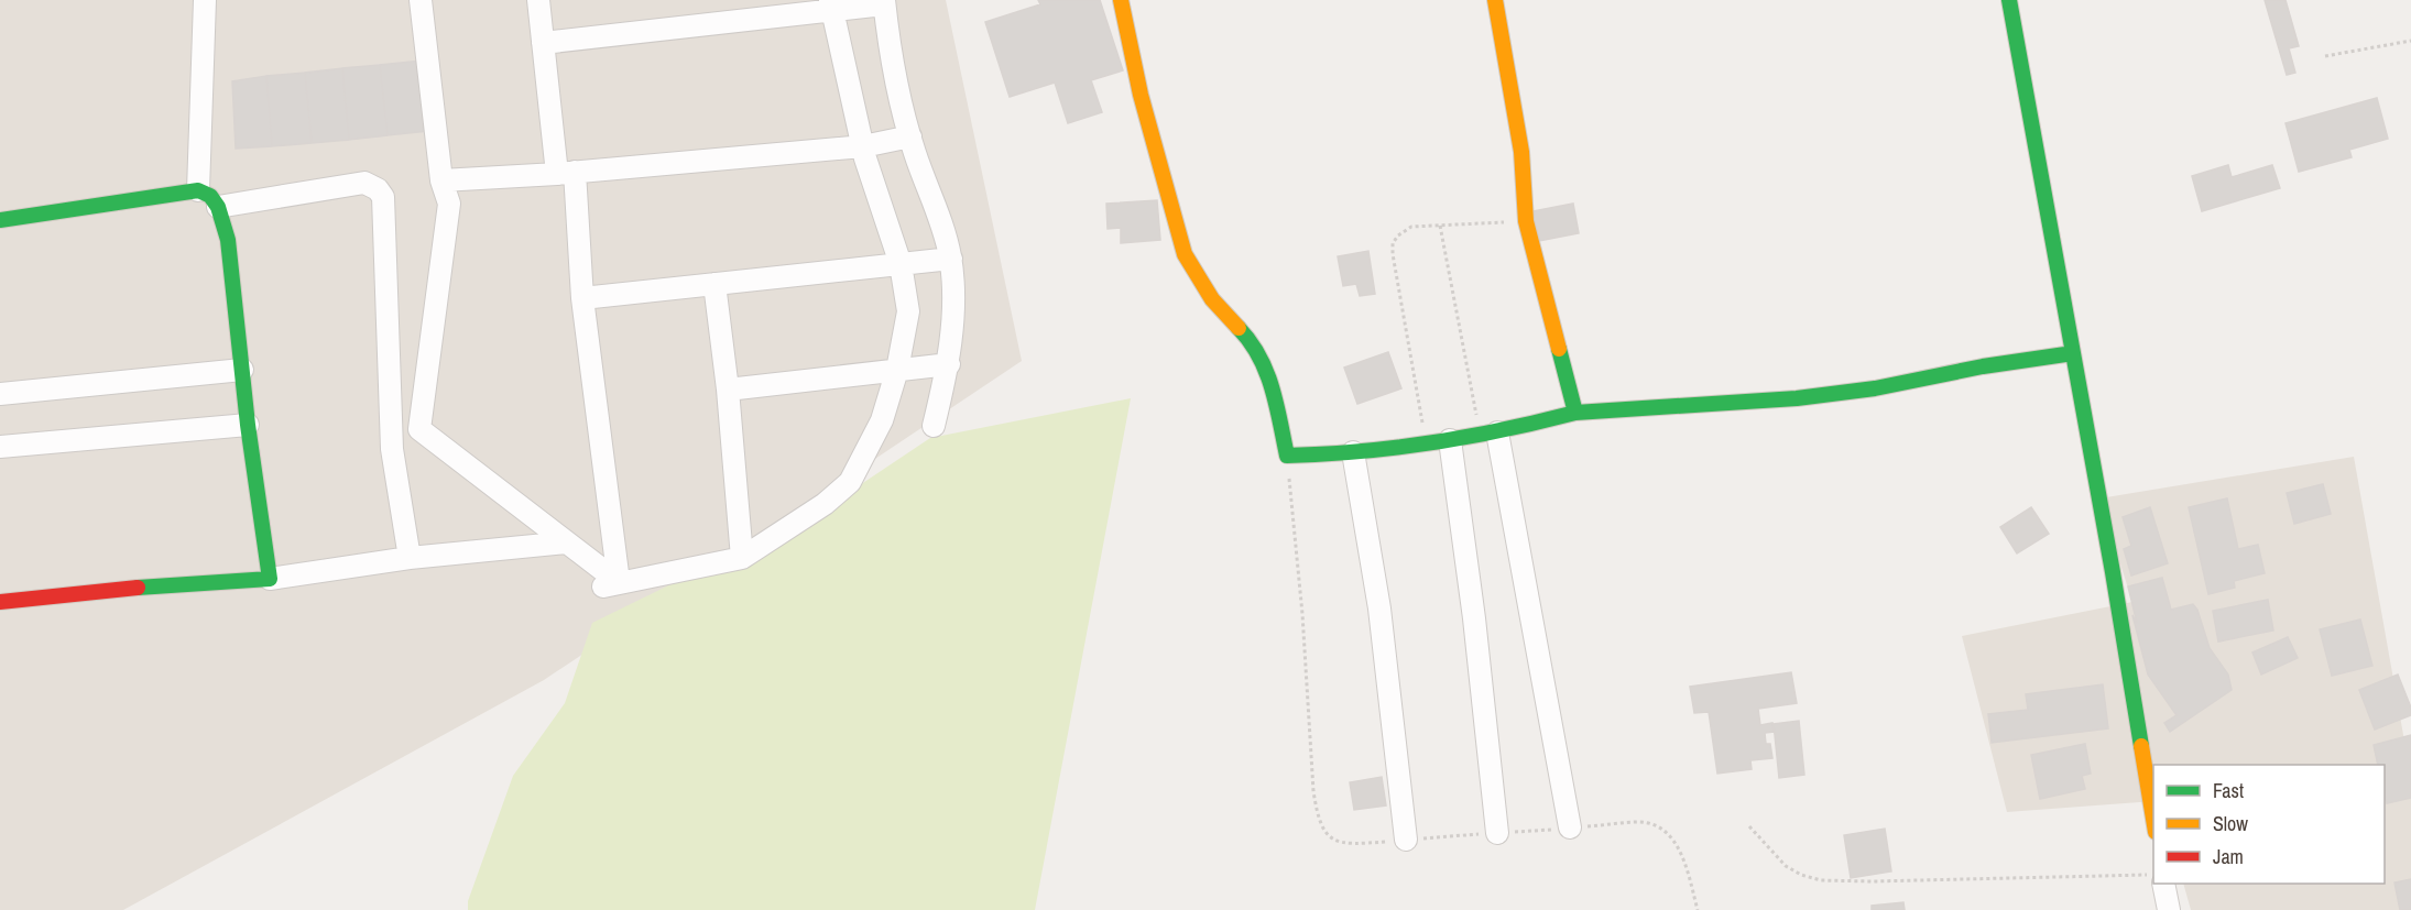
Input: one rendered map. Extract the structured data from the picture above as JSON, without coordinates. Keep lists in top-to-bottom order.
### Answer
{
  "legend": ["Fast", "Slow", "Jam"]
}
